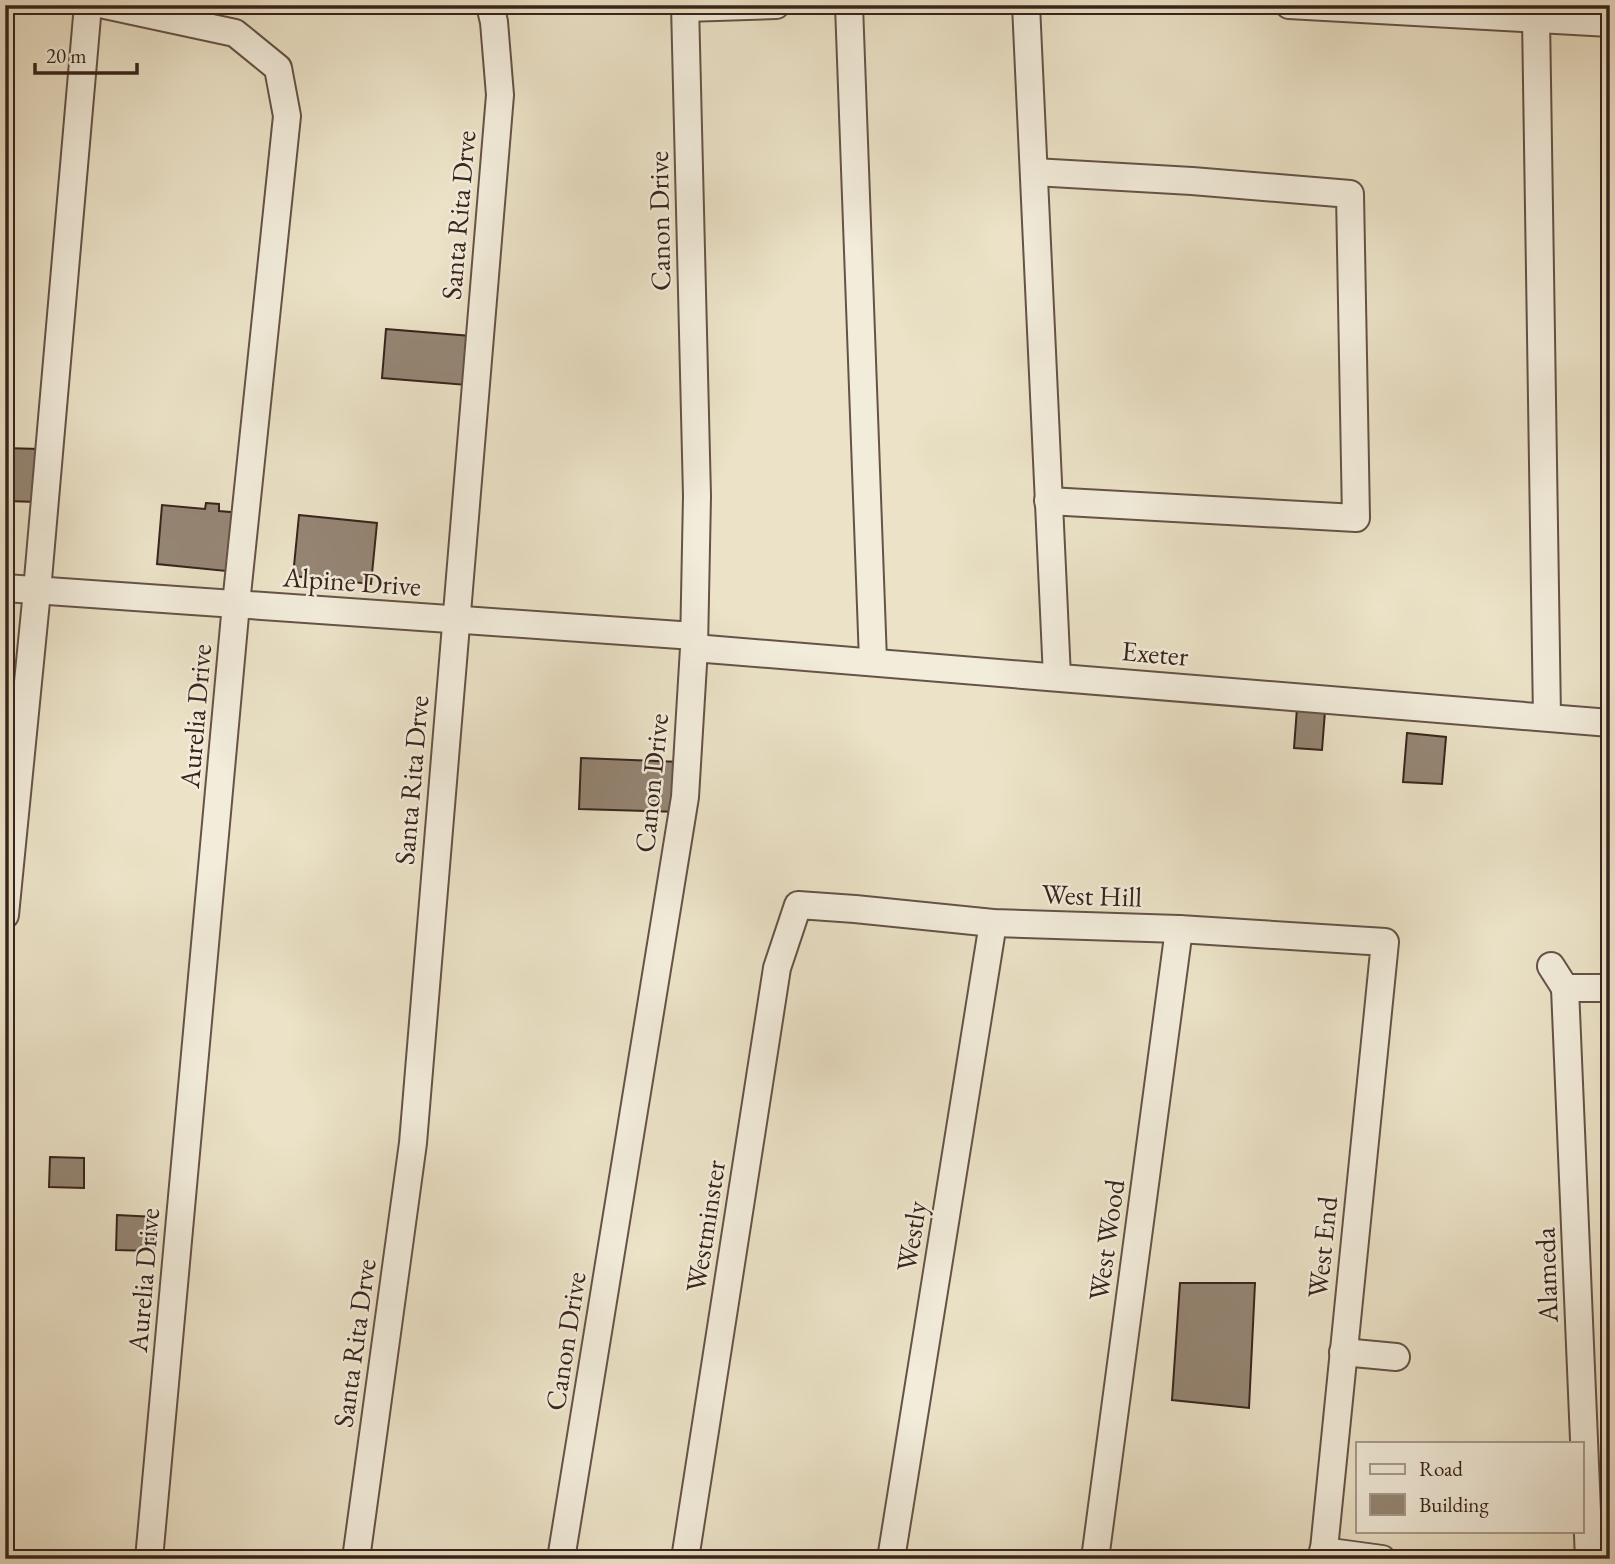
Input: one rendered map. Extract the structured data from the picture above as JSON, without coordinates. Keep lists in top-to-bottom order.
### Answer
{
  "streets": {
    "street": [
      "Santa Rita Drve",
      "Canon Drive",
      "Alpine Drive",
      "Exeter",
      "Aurelia Drive",
      "West Hill",
      "Westminster",
      "Westly",
      "West Wood",
      "West End",
      "Alameda"
    ]
  },
  "crossings": [
    ["Santa Rita Drve", "Alpine Drive"],
    ["Canon Drive", "Alpine Drive"],
    ["Canon Drive", "Exeter"],
    ["Alpine Drive", "Exeter"],
    ["Alpine Drive", "Aurelia Drive"],
    ["West Hill", "Westminster"],
    ["West Hill", "Westly"],
    ["West Hill", "West Wood"],
    ["West Hill", "West End"]
  ],
  "legend": ["Road", "Building"],
  "scale_bar": "20 m"
}
